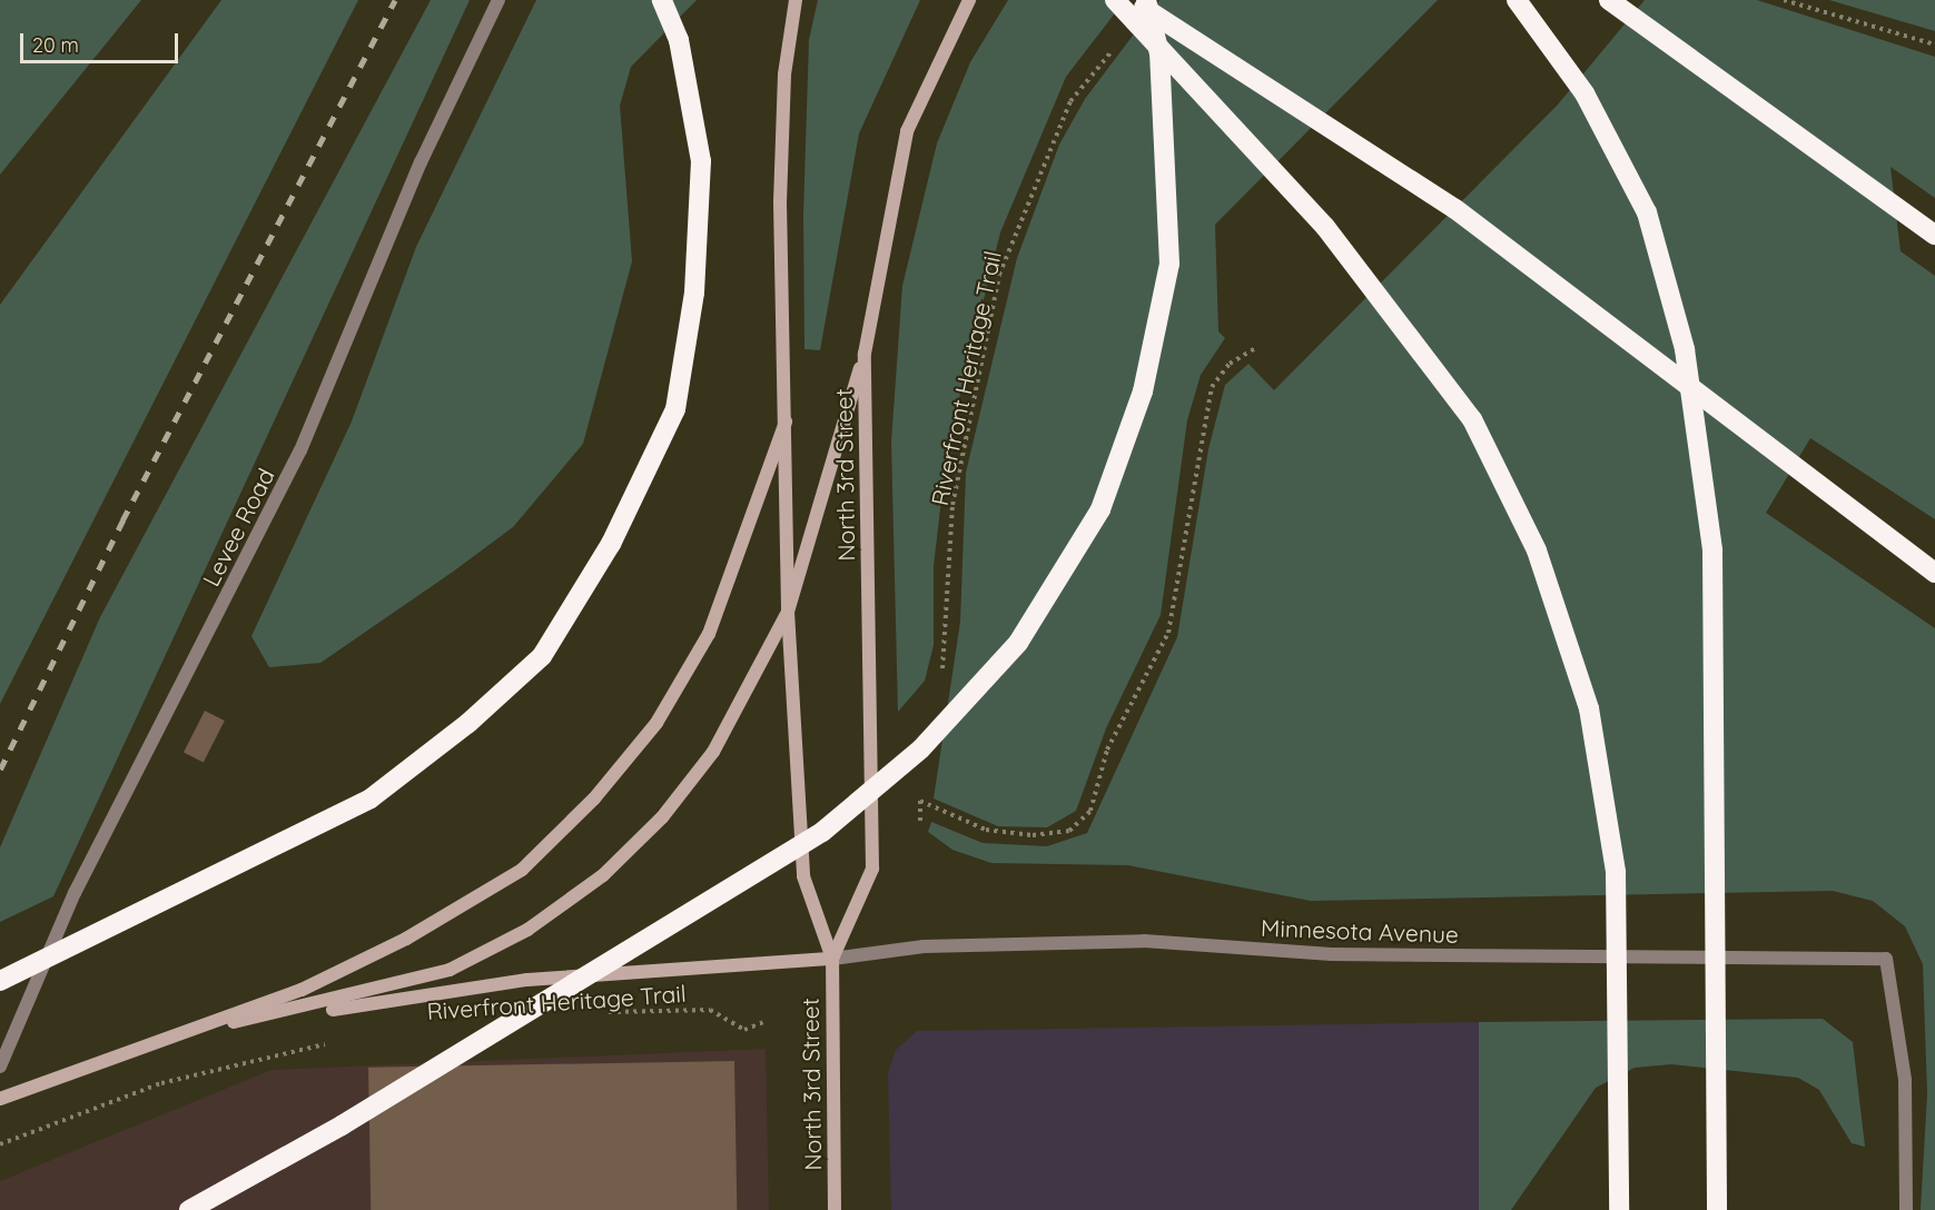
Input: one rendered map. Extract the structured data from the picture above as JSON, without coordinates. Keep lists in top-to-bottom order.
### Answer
{
  "streets": {
    "main road": ["North 3rd Street"],
    "street": ["Levee Road", "Minnesota Avenue"],
    "path": ["Riverfront Heritage Trail"]
  },
  "crossings": [
    ["North 3rd Street", "Minnesota Avenue"]
  ],
  "scale_bar": "20 m"
}
